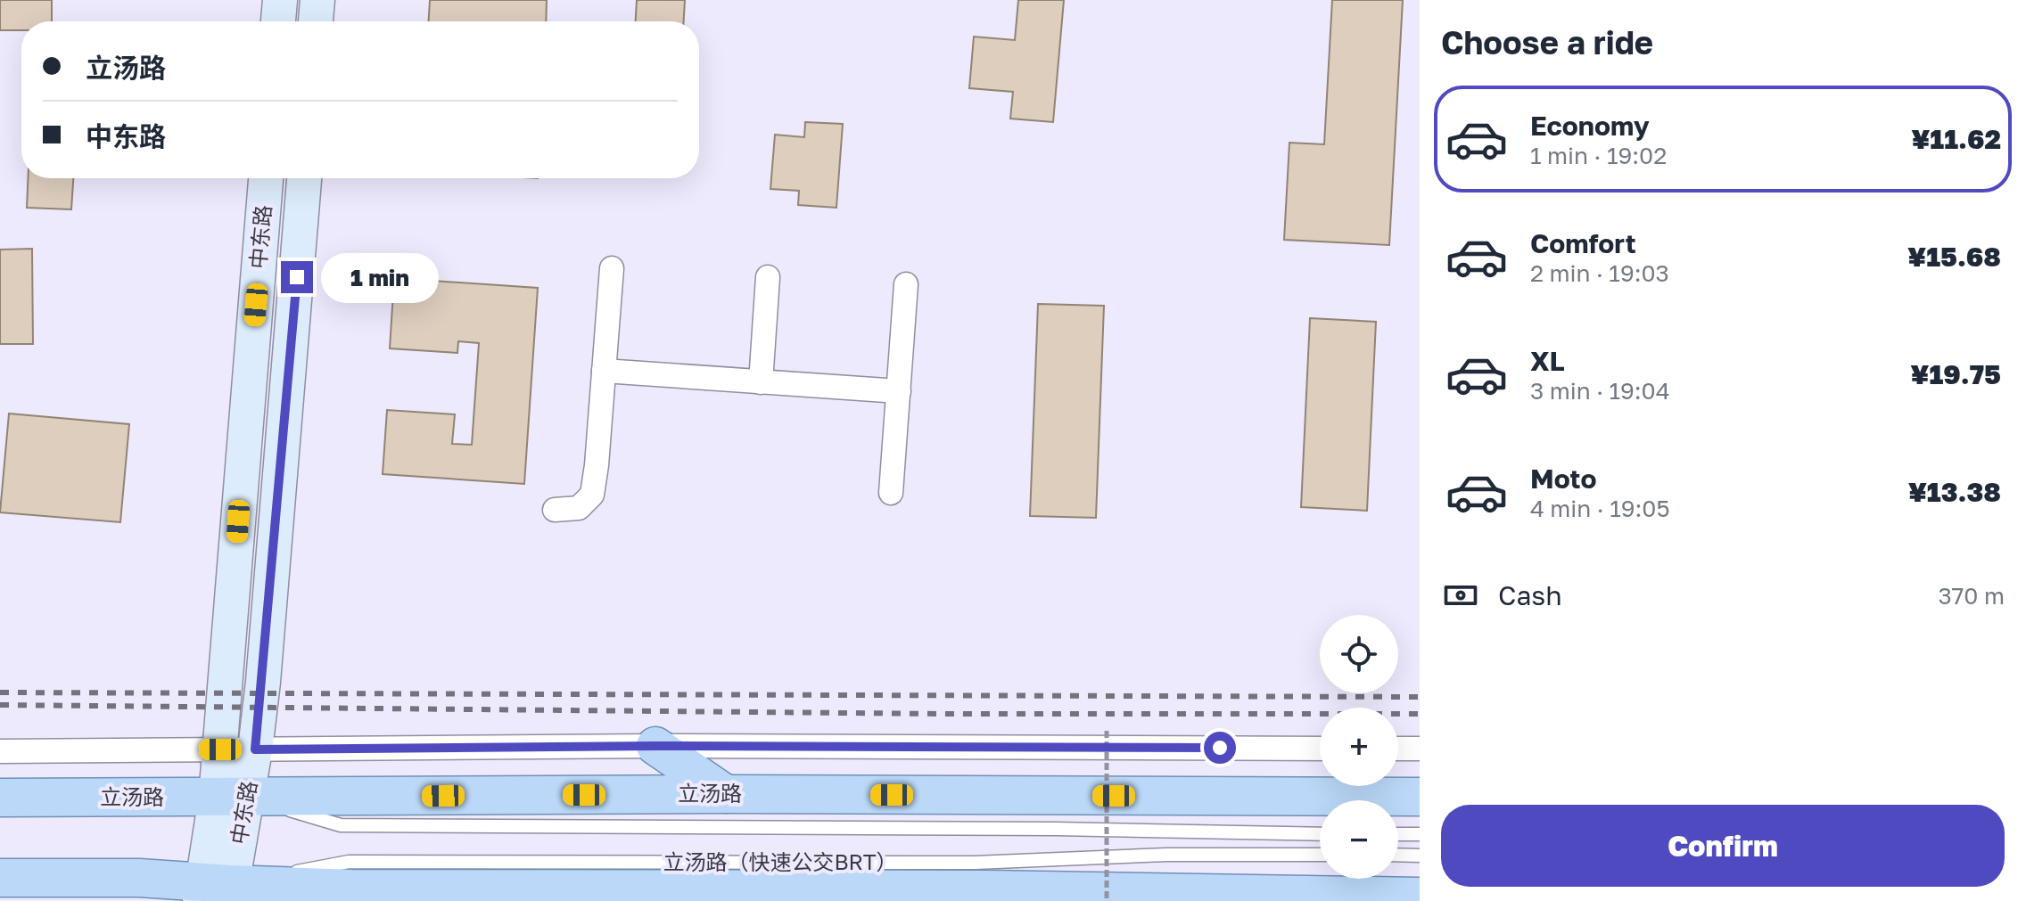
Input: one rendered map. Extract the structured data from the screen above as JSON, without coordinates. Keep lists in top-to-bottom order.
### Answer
{
  "streets": {
    "main road": ["立汤路"],
    "street": ["中东路"],
    "lane": ["立汤路（快速公交BRT）"]
  },
  "crossings": [
    ["中东路", "立汤路"],
    ["中东路", "立汤路（快速公交BRT）"],
    ["立汤路", "立汤路（快速公交BRT）"]
  ],
  "page": {
    "heading": "Choose a ride",
    "banner": ["立汤路", "中东路"],
    "list": [
      {
        "name": "Economy",
        "note": "1 min · 19:02",
        "value": "¥11.62"
      },
      {
        "name": "Comfort",
        "note": "2 min · 19:03",
        "value": "¥15.68"
      },
      {
        "name": "XL",
        "note": "3 min · 19:04",
        "value": "¥19.75"
      },
      {
        "name": "Moto",
        "note": "4 min · 19:05",
        "value": "¥13.38"
      }
    ],
    "bubble": "1 min",
    "pay": ["Cash", "370 m"],
    "map_buttons": ["+", "−"],
    "buttons": "Confirm"
  }
}
